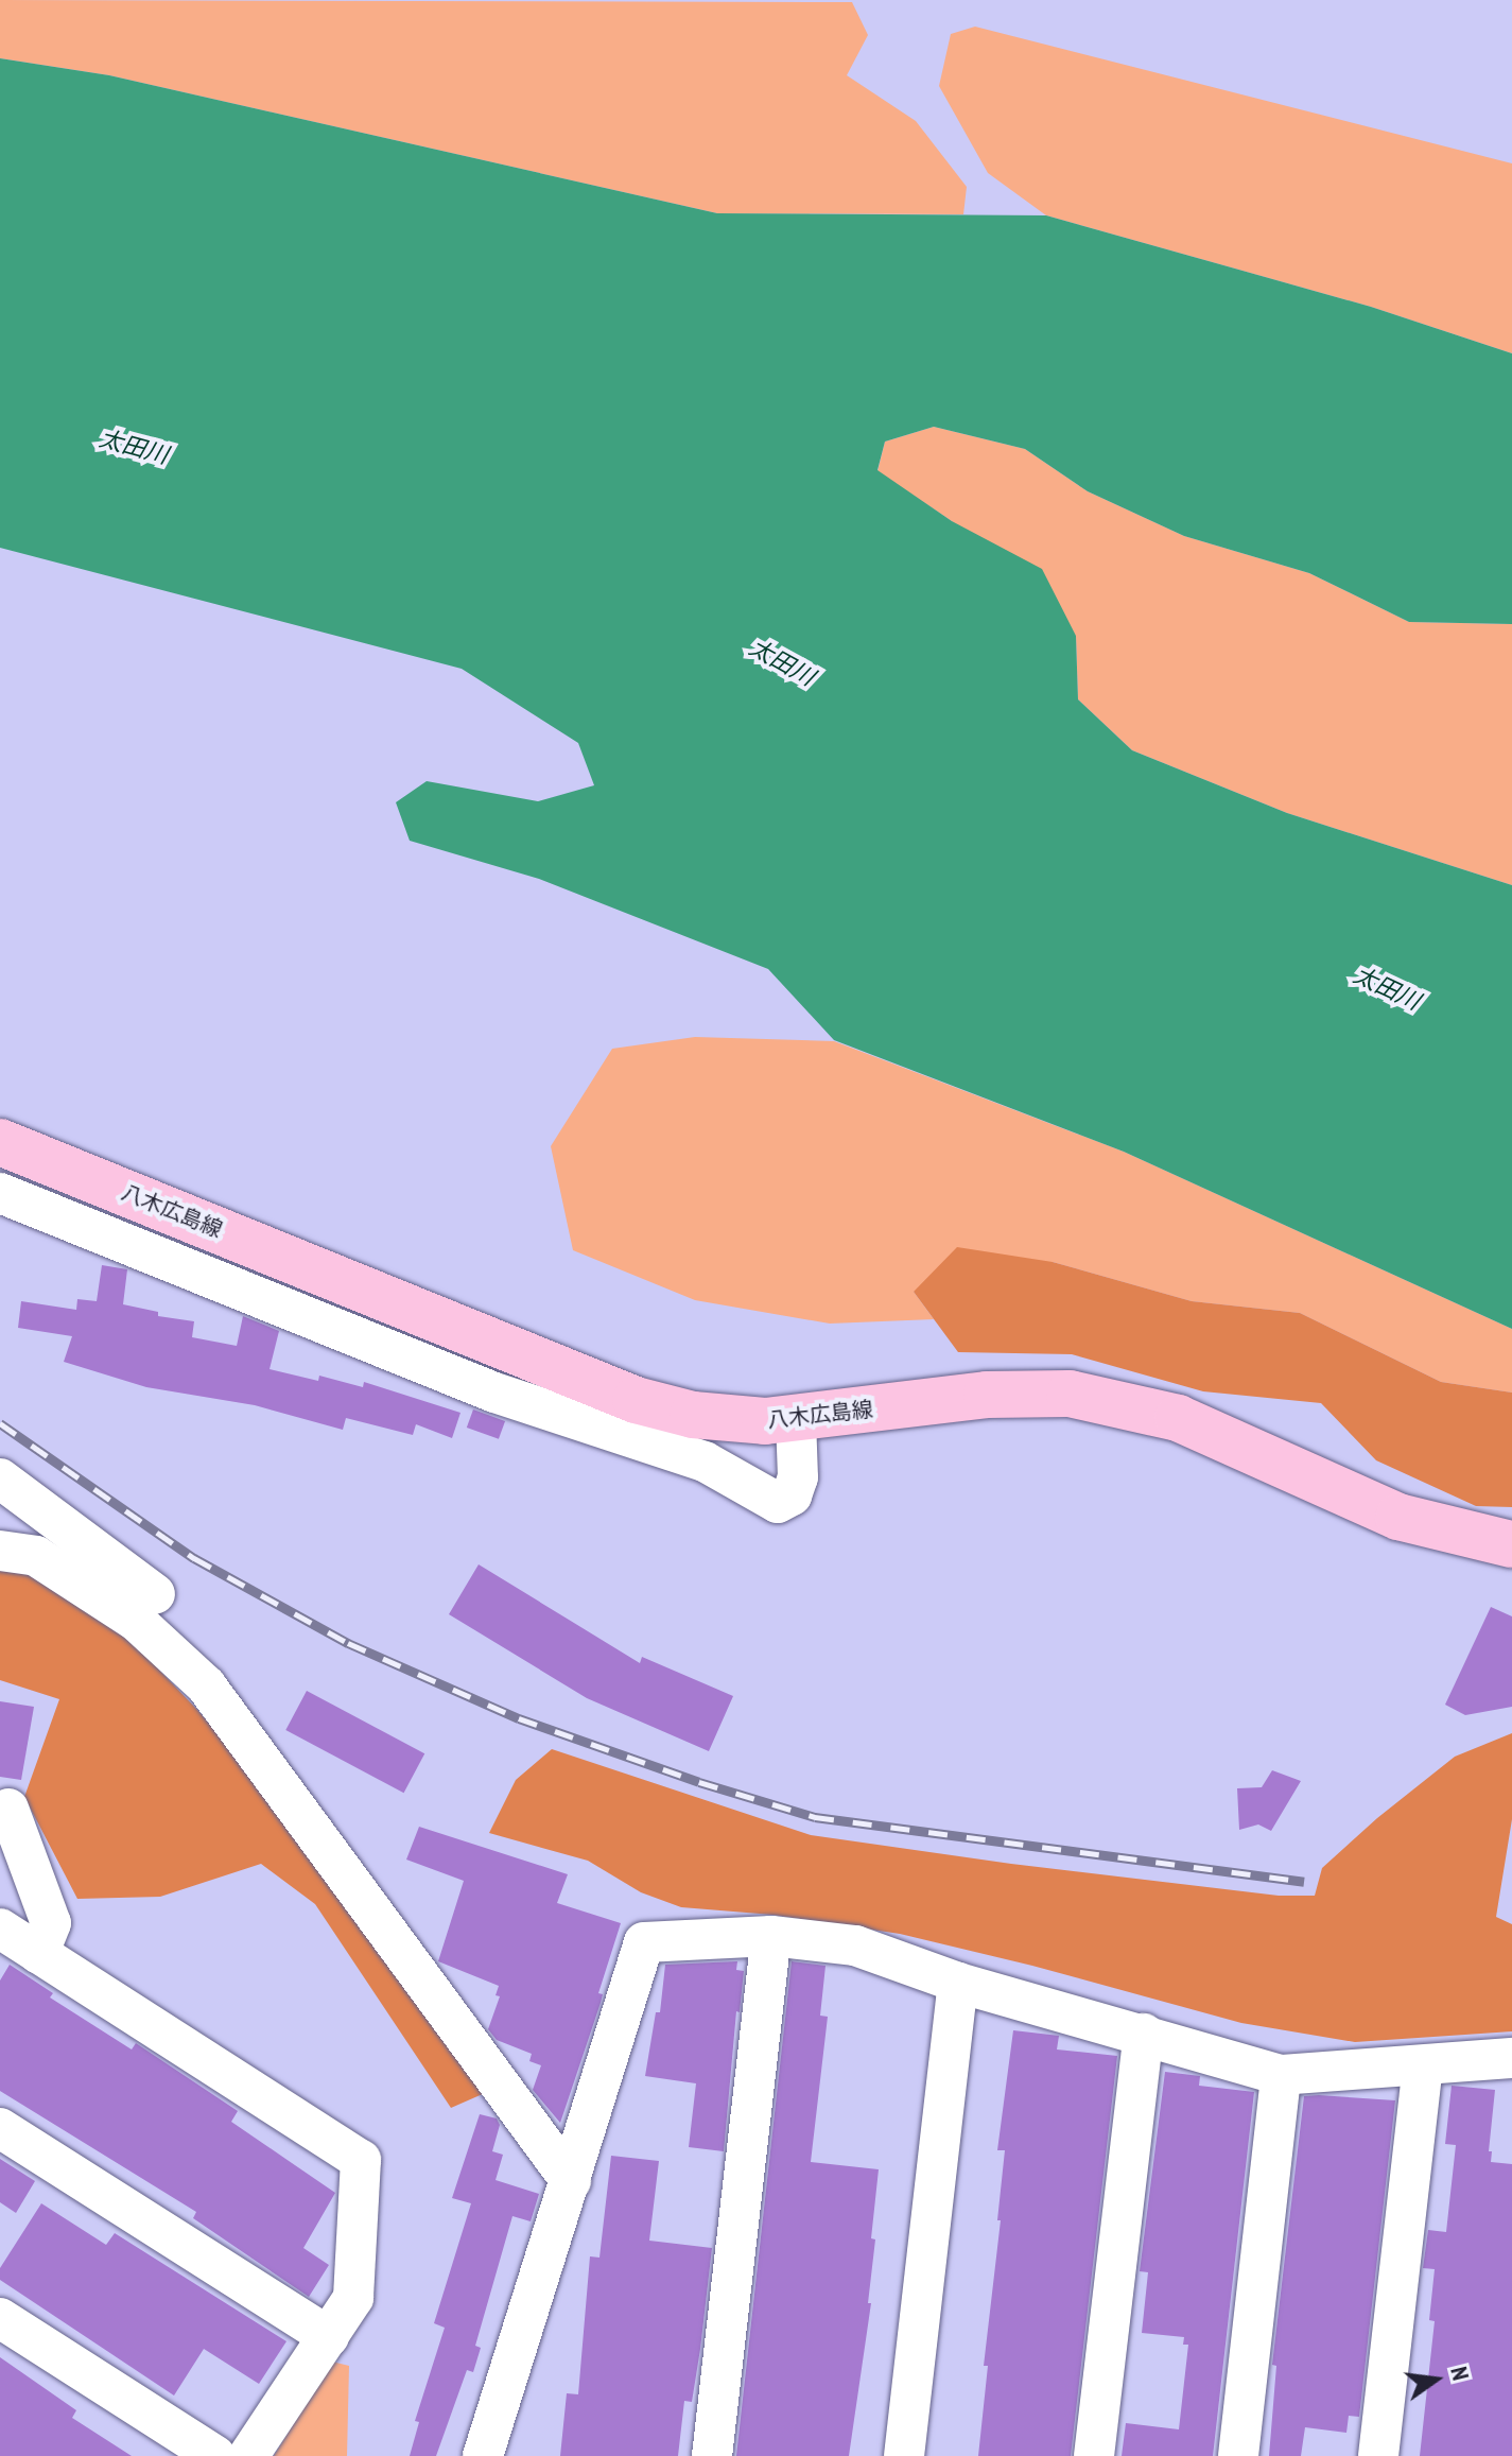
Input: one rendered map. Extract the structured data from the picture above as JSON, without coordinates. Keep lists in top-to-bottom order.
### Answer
{
  "streets": {
    "main road": ["八木広島線"]
  },
  "water": ["太田川"],
  "north": "right"
}
